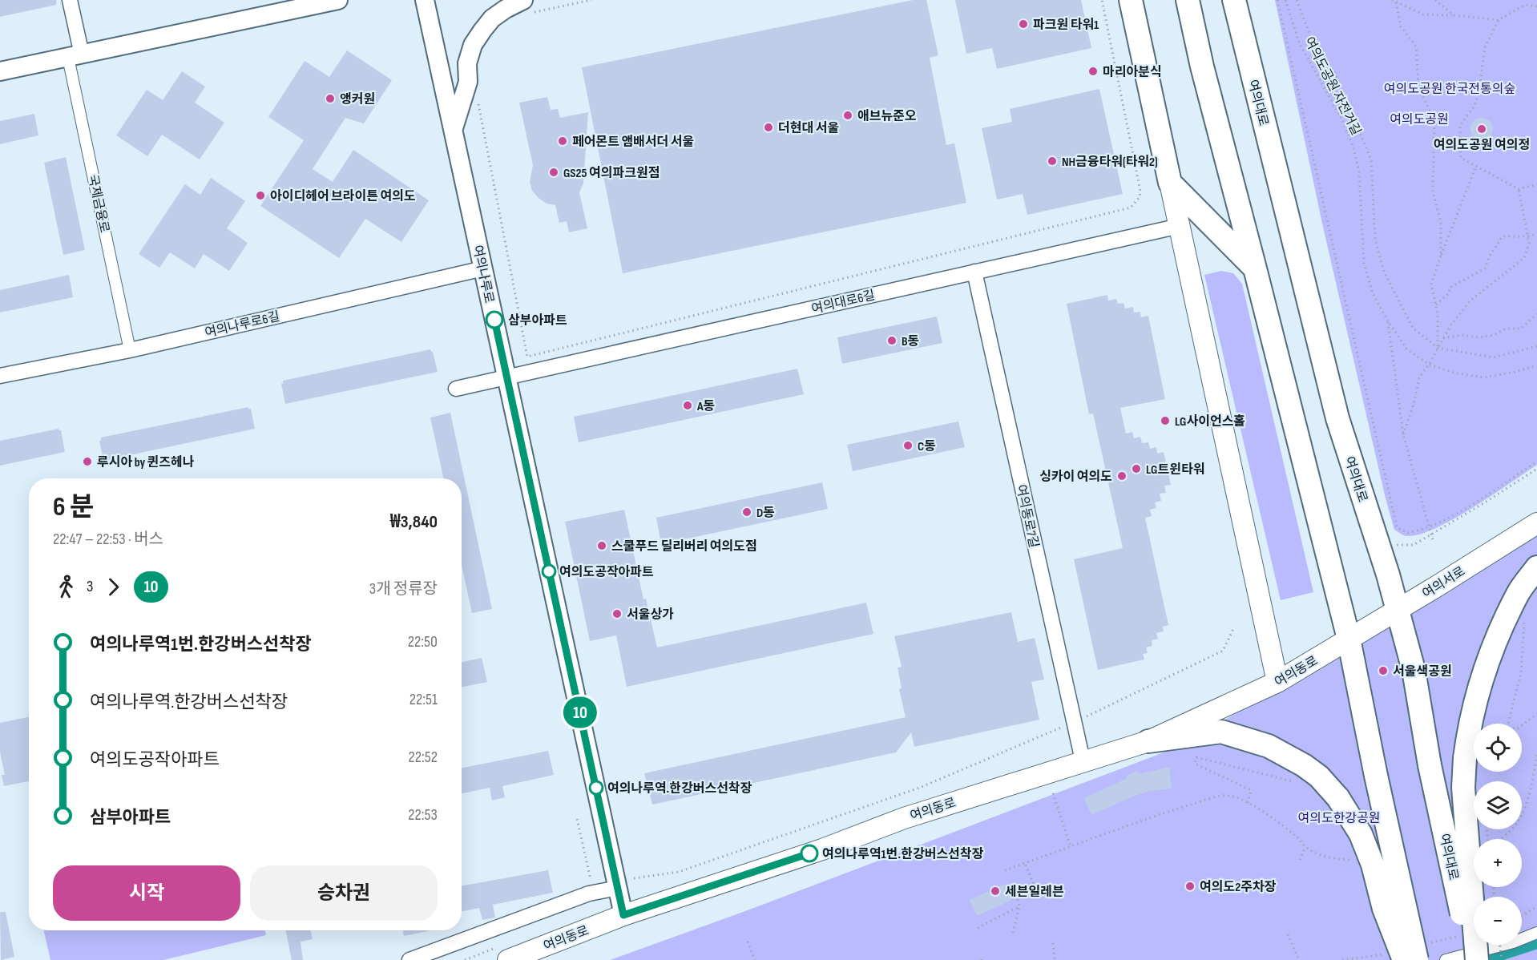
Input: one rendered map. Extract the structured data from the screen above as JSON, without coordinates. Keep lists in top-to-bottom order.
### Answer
{
  "streets": {
    "main road": ["여의대로", "여의서로", "여의동로"],
    "street": [
      "국제금융로",
      "여의나루로",
      "여의대로6길",
      "여의나루로6길",
      "여의동로7길"
    ],
    "path": ["여의도공원 자전거길"]
  },
  "crossings": [
    ["여의대로", "여의서로"],
    ["국제금융로", "여의나루로6길"],
    ["여의나루로", "여의대로6길"],
    ["여의나루로", "여의나루로6길"],
    ["여의나루로", "여의동로"],
    ["여의대로6길", "여의동로7길"],
    ["여의동로7길", "여의동로"],
    ["여의서로", "여의동로"]
  ],
  "parks": ["여의도공원 한국전통의숲", "여의도공원", "여의도한강공원"],
  "places": [
    "파크원 타워1",
    "마리아분식",
    "앵커원",
    "애브뉴준오",
    "더현대 서울",
    "여의도공원 여의정",
    "페어몬트 앰배서더 서울",
    "NH금융타워(타워2)",
    "GS25 여의파크원점",
    "아이디헤어 브라이튼 여의도",
    "삼부아파트",
    "B동",
    "A동",
    "LG사이언스홀",
    "C동",
    "루시아 by 퀸즈헤나",
    "LG트윈타워",
    "싱카이 여의도",
    "D동",
    "스쿨푸드 딜리버리 여의도점",
    "여의도공작아파트",
    "서울상가",
    "서울색공원",
    "여의나루역.한강버스선착장",
    "여의나루역1번.한강버스선착장",
    "여의도2주차장",
    "세븐일레븐"
  ],
  "lines": ["bus line 10"],
  "page": {
    "on_map": "10",
    "heading": ["6 분", "22:47 – 22:53 · 버스", "₩3,840"],
    "legs": ["3", "10", "3개 정류장"],
    "list": [
      {
        "name": "여의나루역1번.한강버스선착장",
        "value": "22:50"
      },
      {
        "name": "여의나루역.한강버스선착장",
        "value": "22:51"
      },
      {
        "name": "여의도공작아파트",
        "value": "22:52"
      },
      {
        "name": "삼부아파트",
        "value": "22:53"
      }
    ],
    "map_buttons": ["+", "−"],
    "buttons": ["시작", "승차권"]
  }
}
